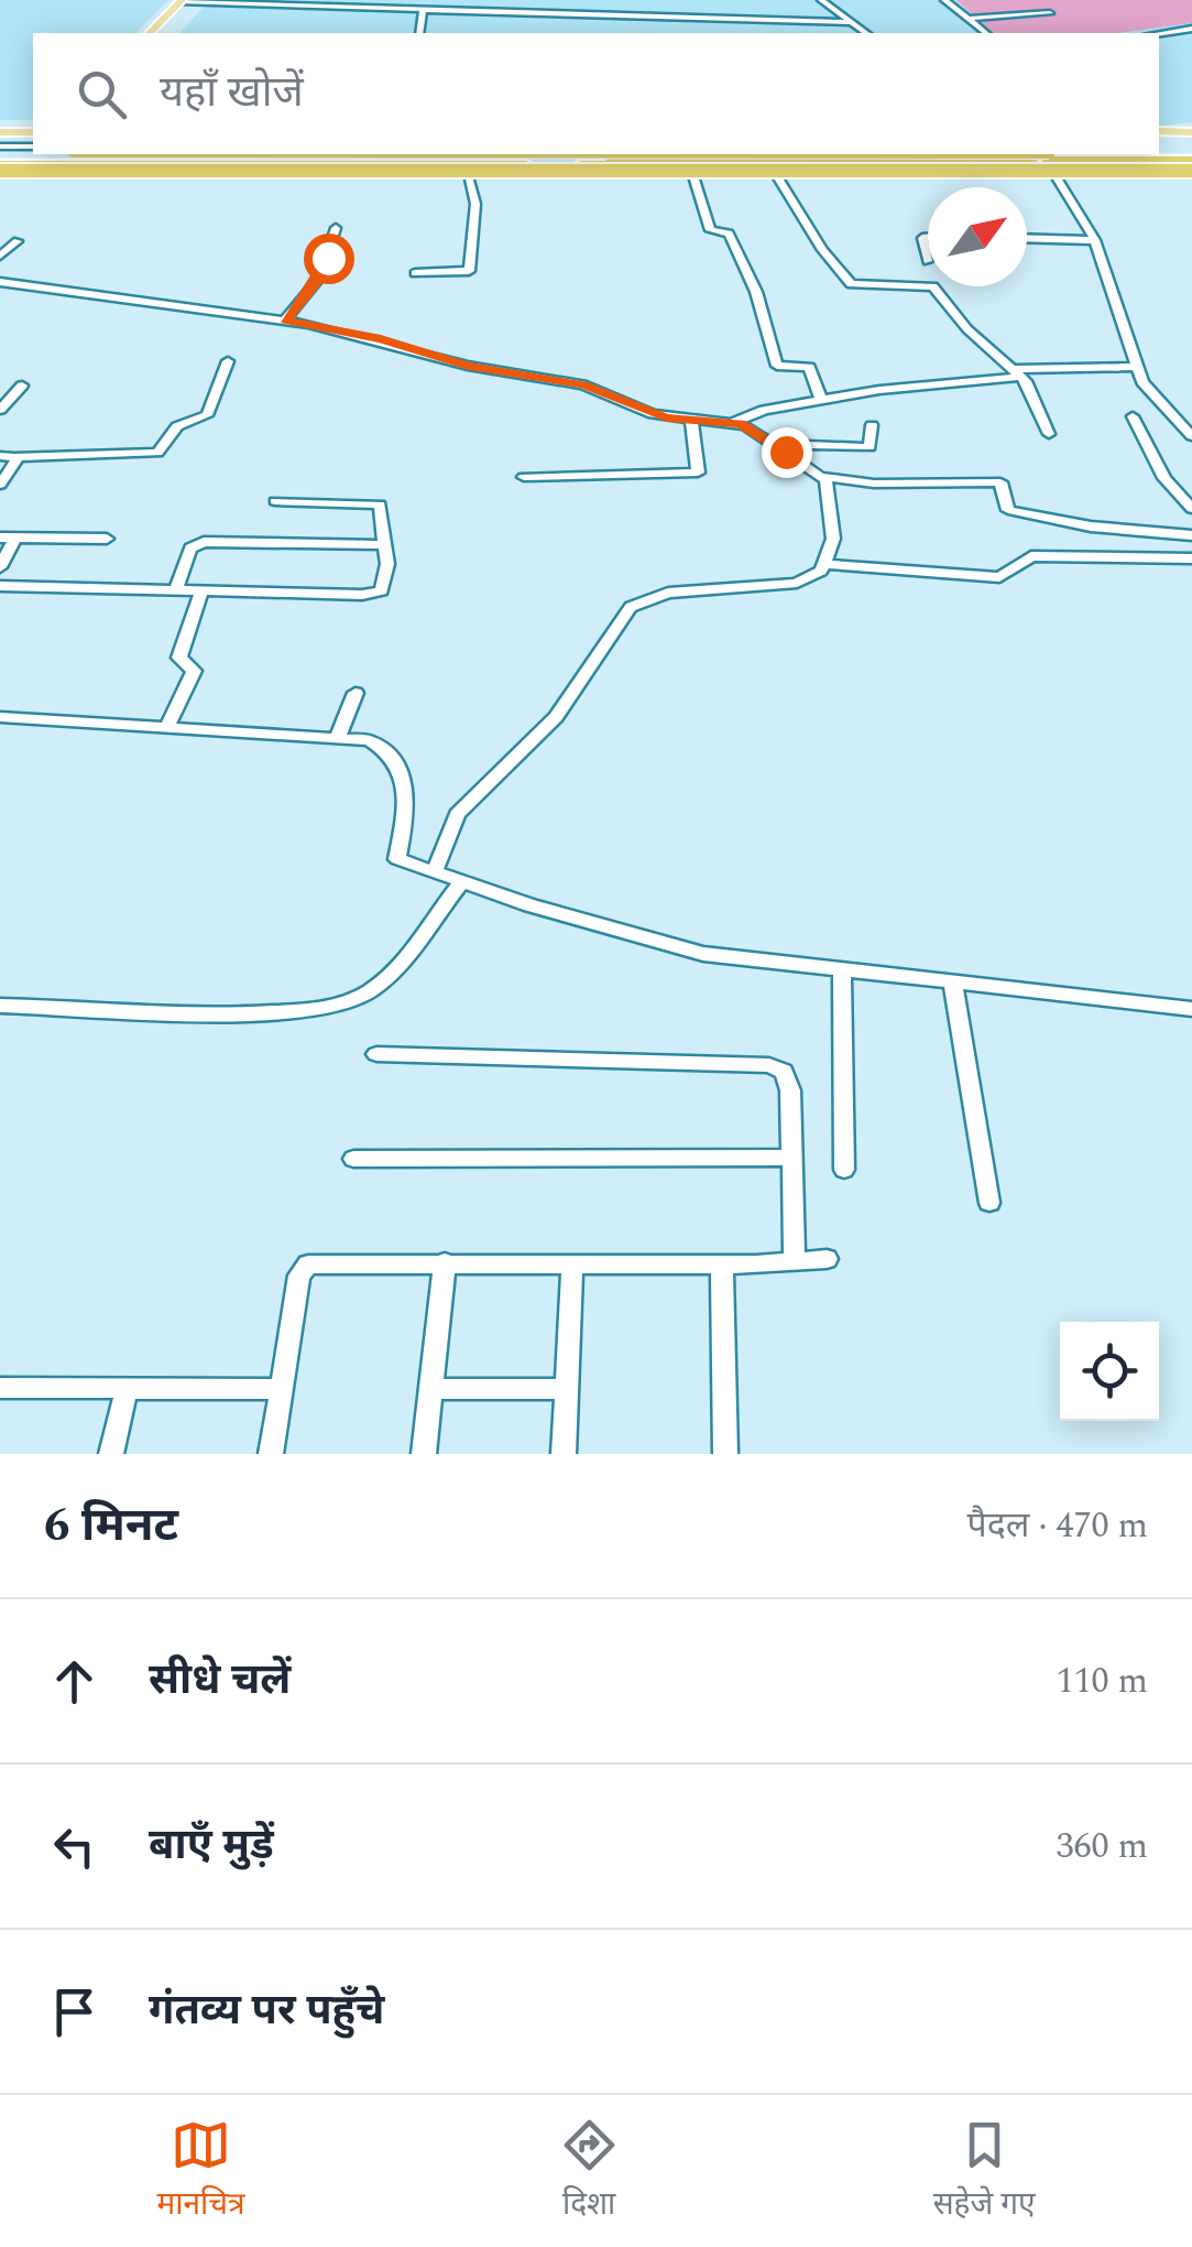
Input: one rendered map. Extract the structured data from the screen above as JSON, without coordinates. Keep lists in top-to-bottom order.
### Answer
{
  "north": "top right",
  "page": {
    "search": "यहाँ खोजें",
    "heading": ["6 मिनट", "पैदल · 470 m"],
    "list": [
      ["सीधे चलें", "110 m"],
      ["बाएँ मुड़ें", "360 m"],
      "गंतव्य पर पहुँचे"
    ],
    "nav": ["मानचित्र", "दिशा", "सहेजे गए"]
  }
}
